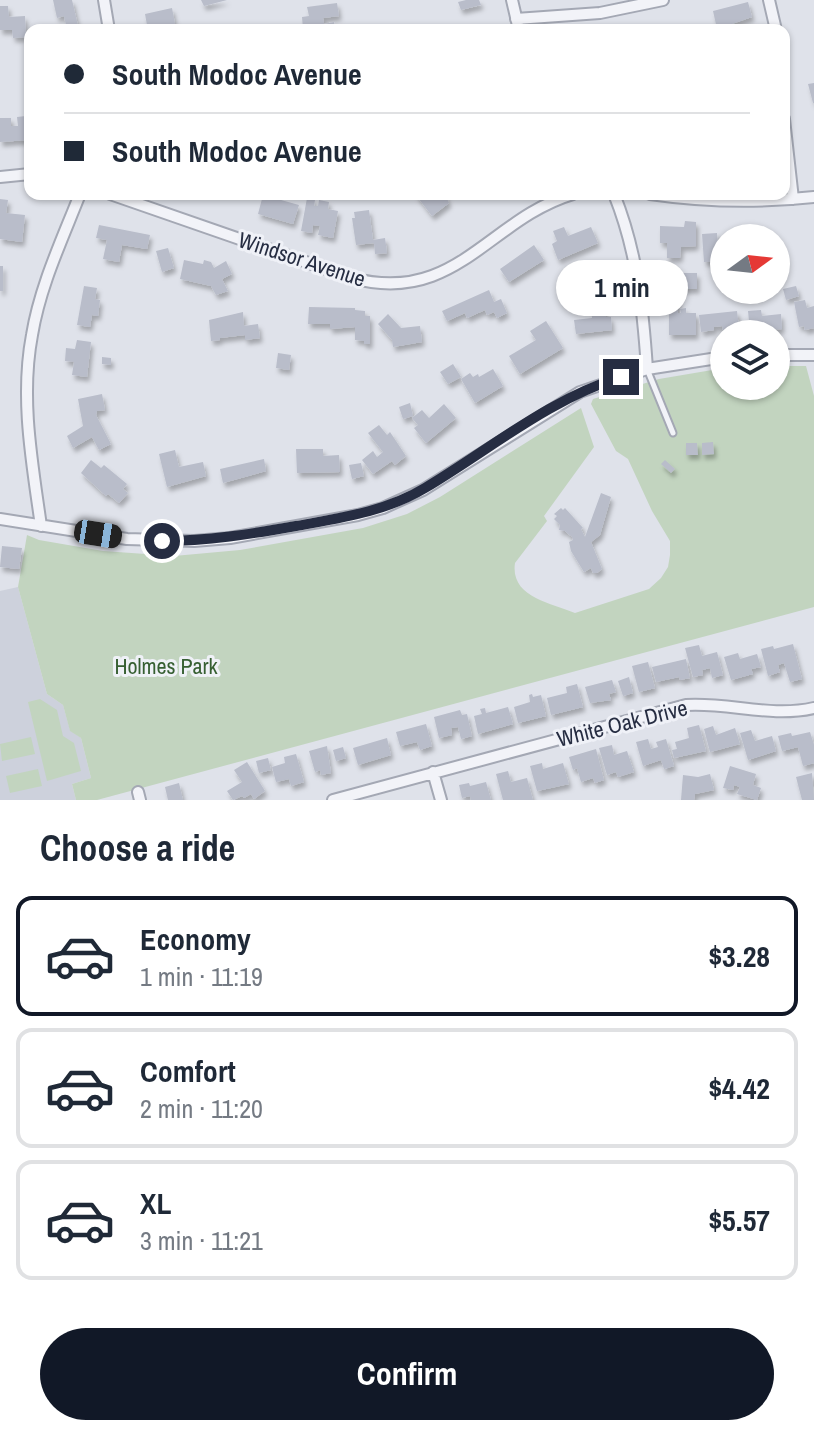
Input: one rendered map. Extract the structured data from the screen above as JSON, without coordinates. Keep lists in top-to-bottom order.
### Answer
{
  "streets": {
    "street": ["Windsor Avenue", "White Oak Drive"]
  },
  "parks": ["Holmes Park"],
  "north": "right",
  "page": {
    "banner": ["South Modoc Avenue", "South Modoc Avenue"],
    "bubble": "1 min",
    "heading": "Choose a ride",
    "list": [
      {
        "name": "Economy",
        "note": "1 min · 11:19",
        "value": "$3.28"
      },
      {
        "name": "Comfort",
        "note": "2 min · 11:20",
        "value": "$4.42"
      },
      {
        "name": "XL",
        "note": "3 min · 11:21",
        "value": "$5.57"
      }
    ],
    "buttons": "Confirm"
  }
}
